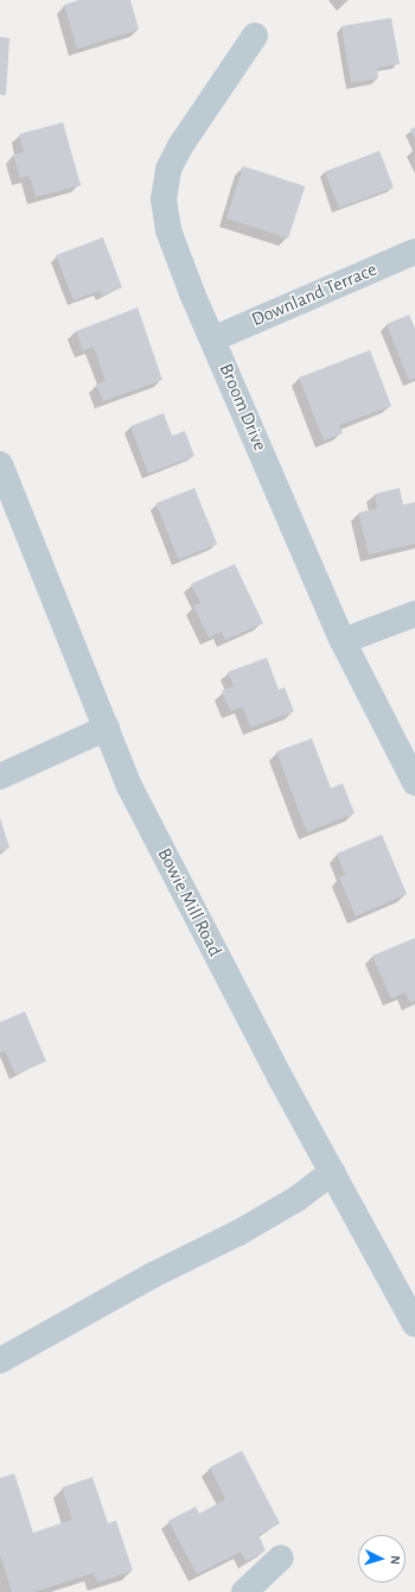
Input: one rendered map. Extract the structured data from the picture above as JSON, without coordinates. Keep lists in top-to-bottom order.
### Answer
{
  "streets": {
    "street": ["Downland Terrace", "Broom Drive", "Bowie Mill Road"]
  },
  "crossings": [
    ["Downland Terrace", "Broom Drive"]
  ],
  "north": "right"
}
